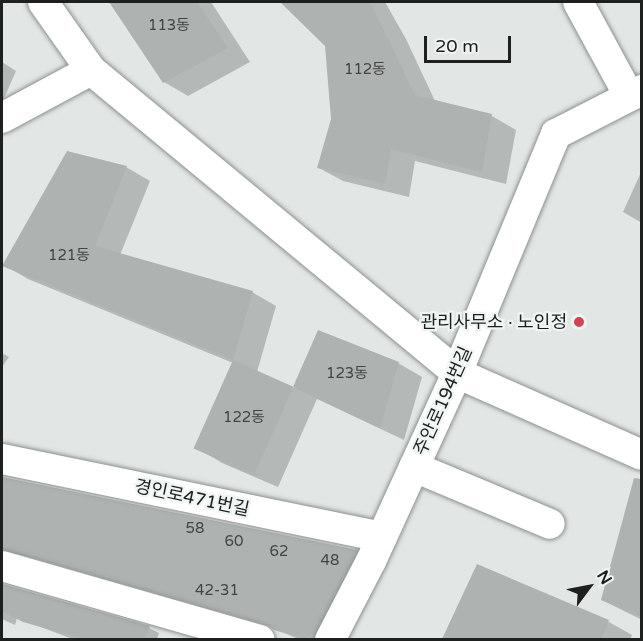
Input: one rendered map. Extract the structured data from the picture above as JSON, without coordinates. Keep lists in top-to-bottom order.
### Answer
{
  "streets": {
    "street": ["주안로194번길", "경인로471번길"]
  },
  "crossings": [
    ["주안로194번길", "경인로471번길"]
  ],
  "places": ["관리사무소 · 노인정"],
  "house_numbers": [
    "113동",
    "112동",
    "121동",
    "123동",
    "122동",
    "58",
    "60",
    "62",
    "48",
    "42-31"
  ],
  "scale_bar": "20 m",
  "north": "top right"
}
